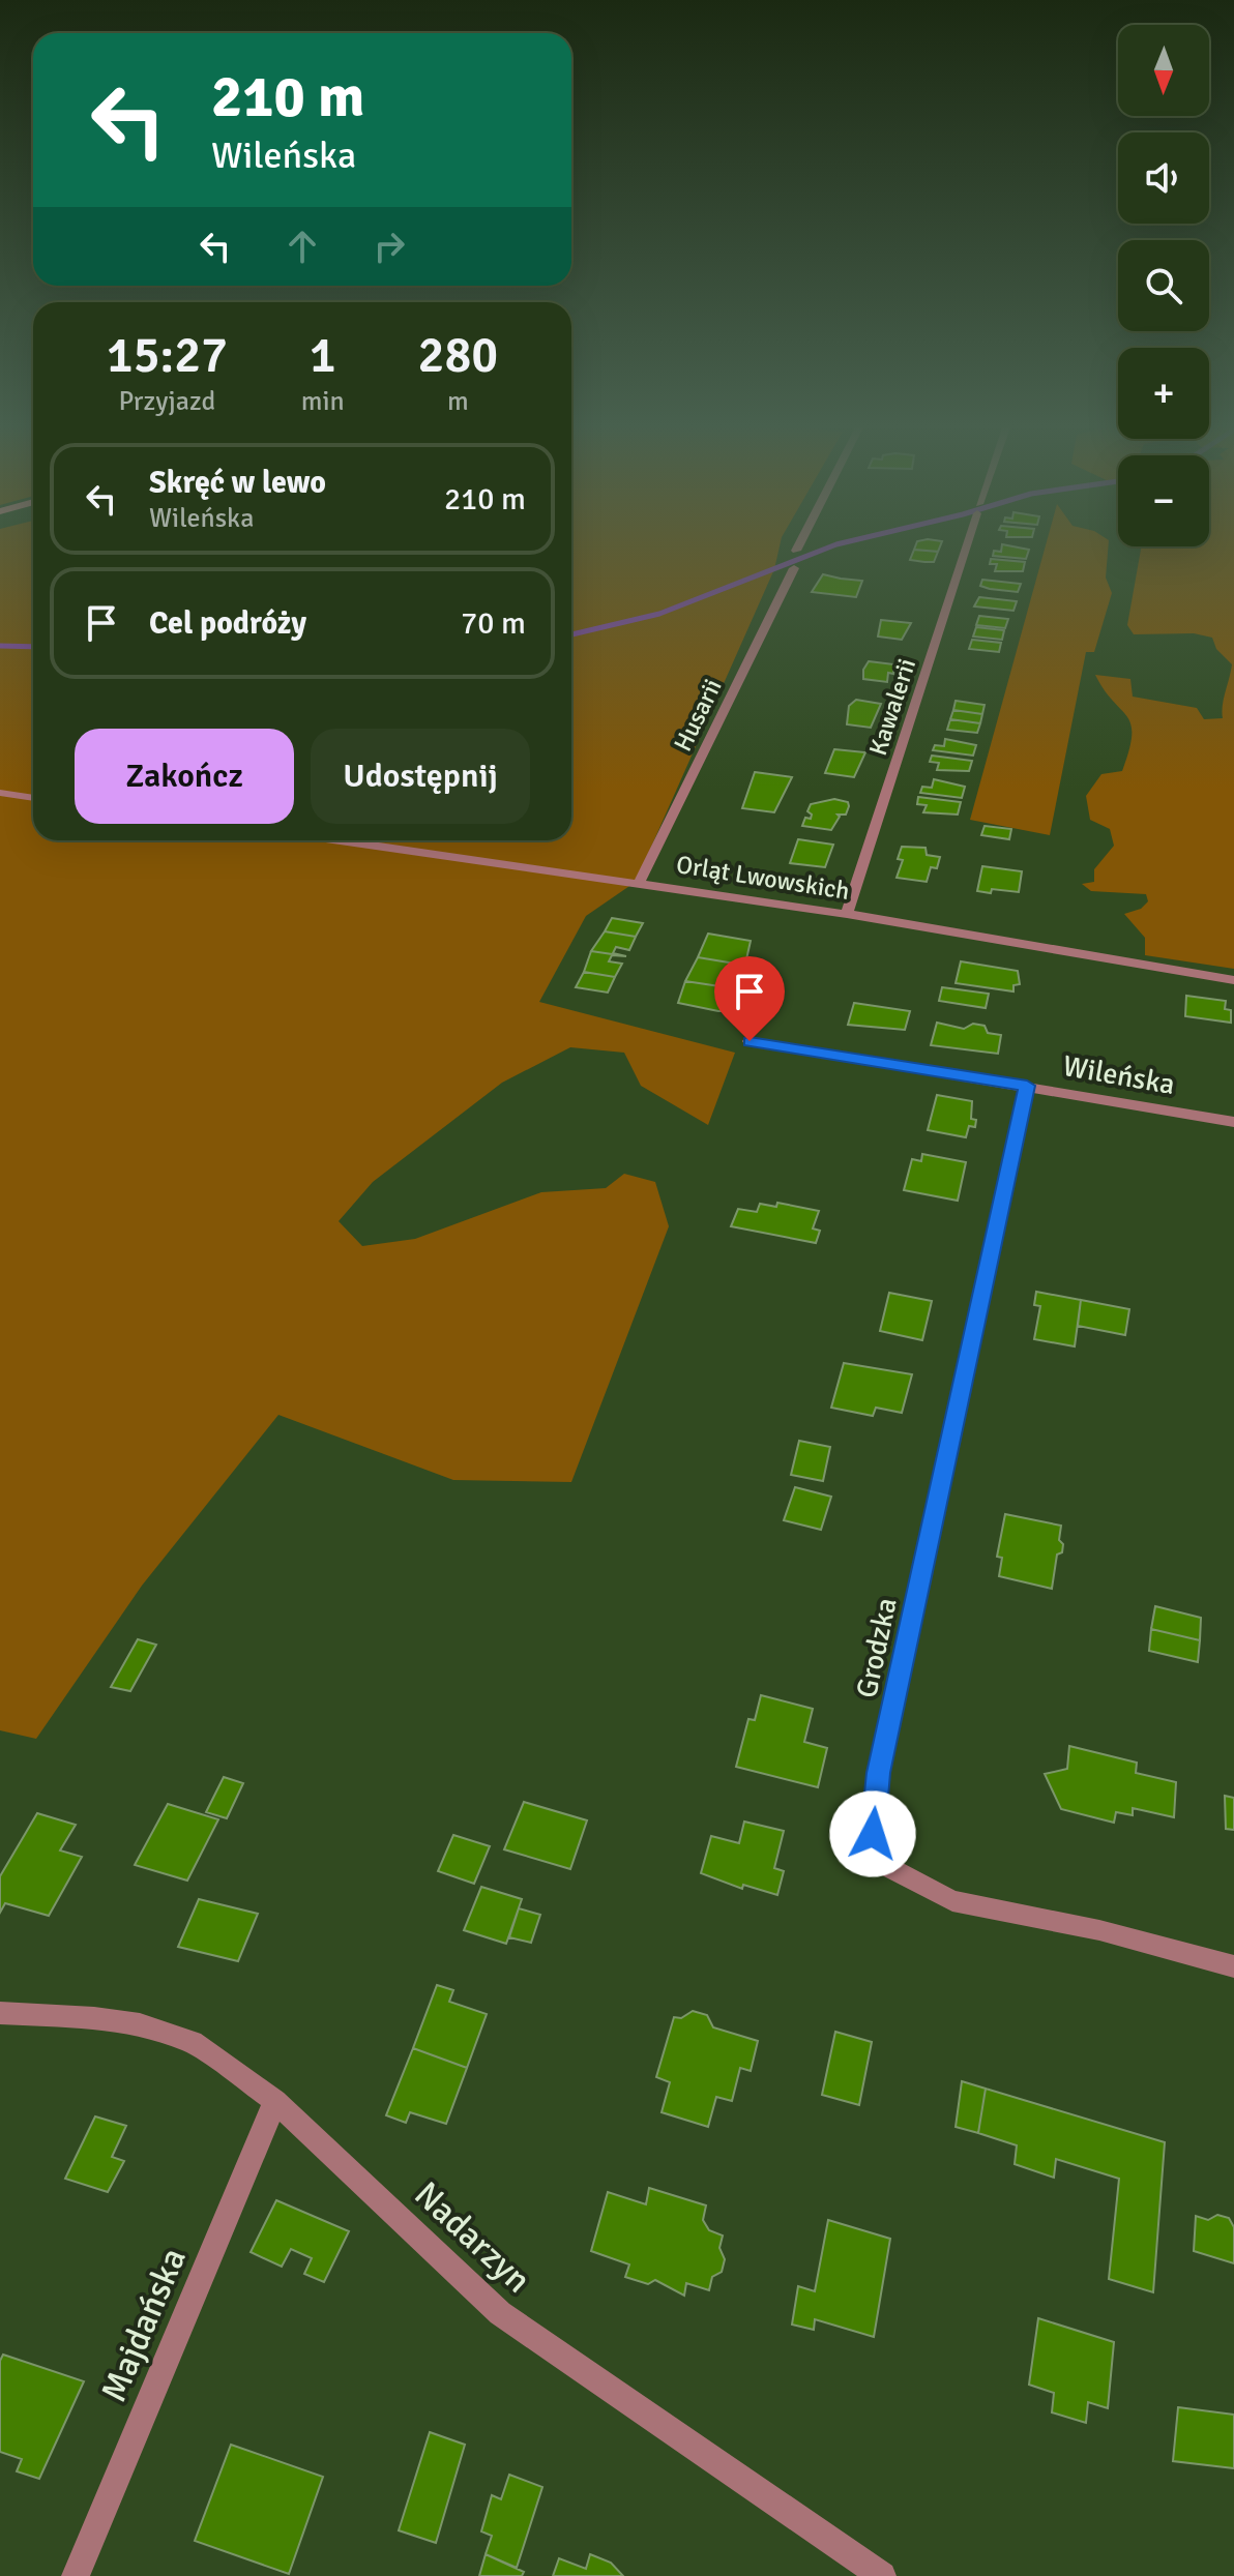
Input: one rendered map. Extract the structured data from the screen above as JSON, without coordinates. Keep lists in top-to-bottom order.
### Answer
{
  "streets": {
    "street": [
      "Kawalerii",
      "Husarii",
      "Orląt Lwowskich",
      "Wileńska",
      "Grodzka",
      "Nadarzyn",
      "Majdańska"
    ]
  },
  "crossings": [
    ["Kawalerii", "Orląt Lwowskich"],
    ["Husarii", "Orląt Lwowskich"],
    ["Wileńska", "Grodzka"],
    ["Nadarzyn", "Majdańska"]
  ],
  "north": "bottom",
  "page": {
    "map_buttons": ["+", "−"],
    "turn": ["210 m", "Wileńska"],
    "eta": [
      "15:27",
      "Przyjazd",
      "1",
      "min",
      "280",
      "m"
    ],
    "list": [
      {
        "name": "Skręć w lewo",
        "note": "Wileńska",
        "value": "210 m"
      },
      {
        "name": "Cel podróży",
        "value": "70 m"
      }
    ],
    "buttons": ["Zakończ", "Udostępnij"]
  }
}
